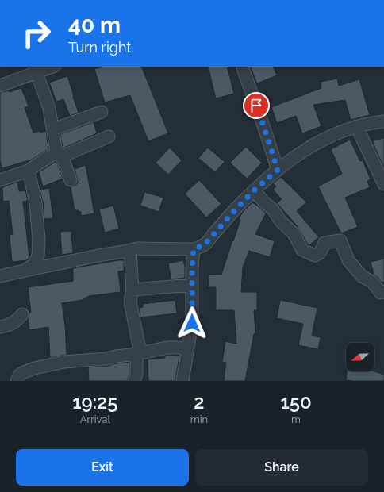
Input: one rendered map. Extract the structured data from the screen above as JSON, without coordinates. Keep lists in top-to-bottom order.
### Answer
{
  "north": "bottom left",
  "page": {
    "turn": ["40 m", "Turn right"],
    "eta": [
      "19:25",
      "Arrival",
      "2",
      "min",
      "150",
      "m"
    ],
    "buttons": ["Exit", "Share"]
  }
}
